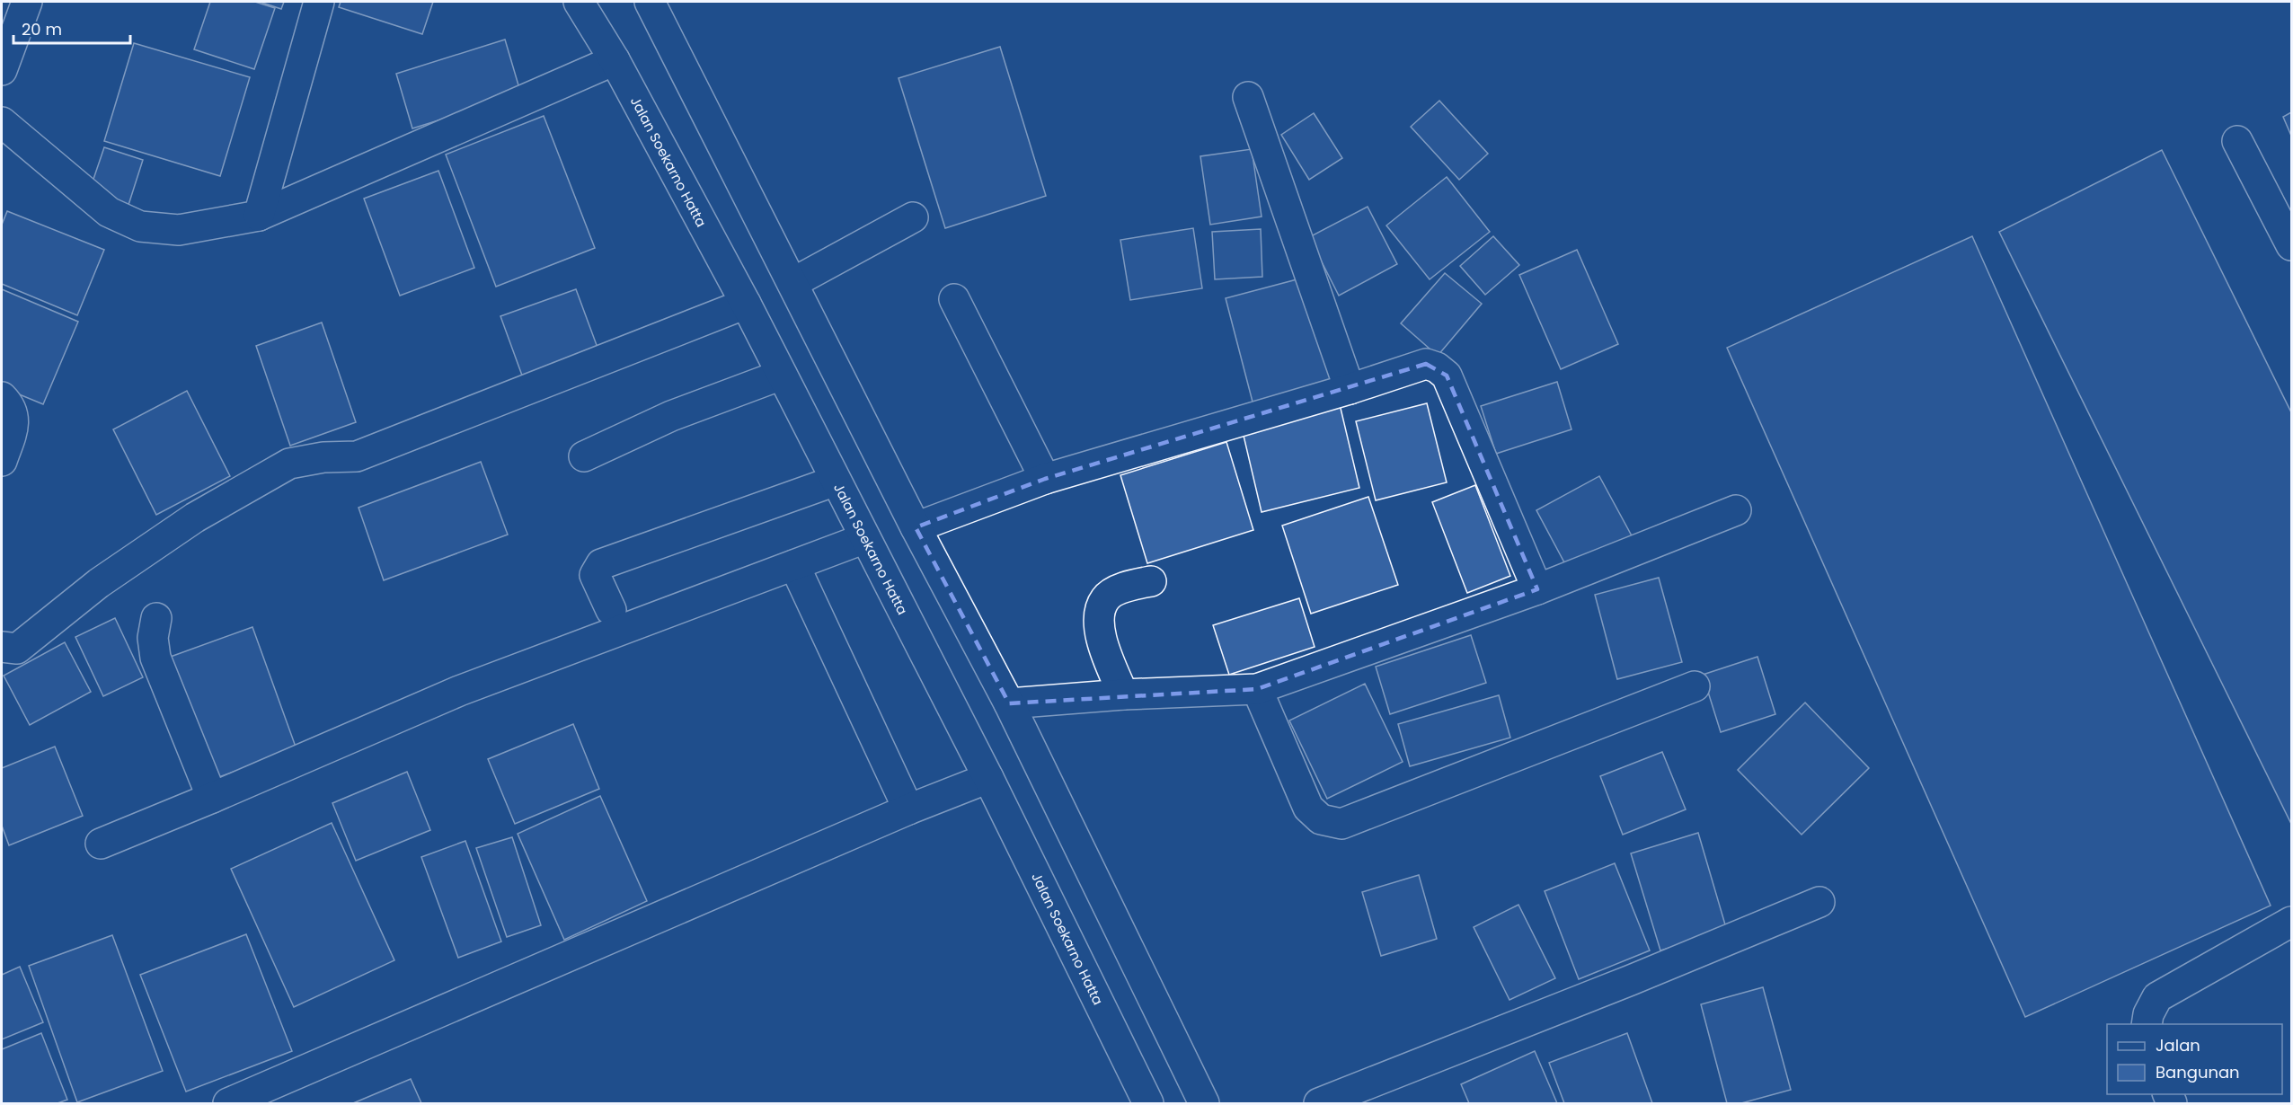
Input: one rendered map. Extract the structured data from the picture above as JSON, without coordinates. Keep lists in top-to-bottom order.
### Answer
{
  "streets": {
    "main road": ["Jalan Soekarno Hatta"]
  },
  "legend": ["Jalan", "Bangunan"],
  "scale_bar": "20 m"
}
